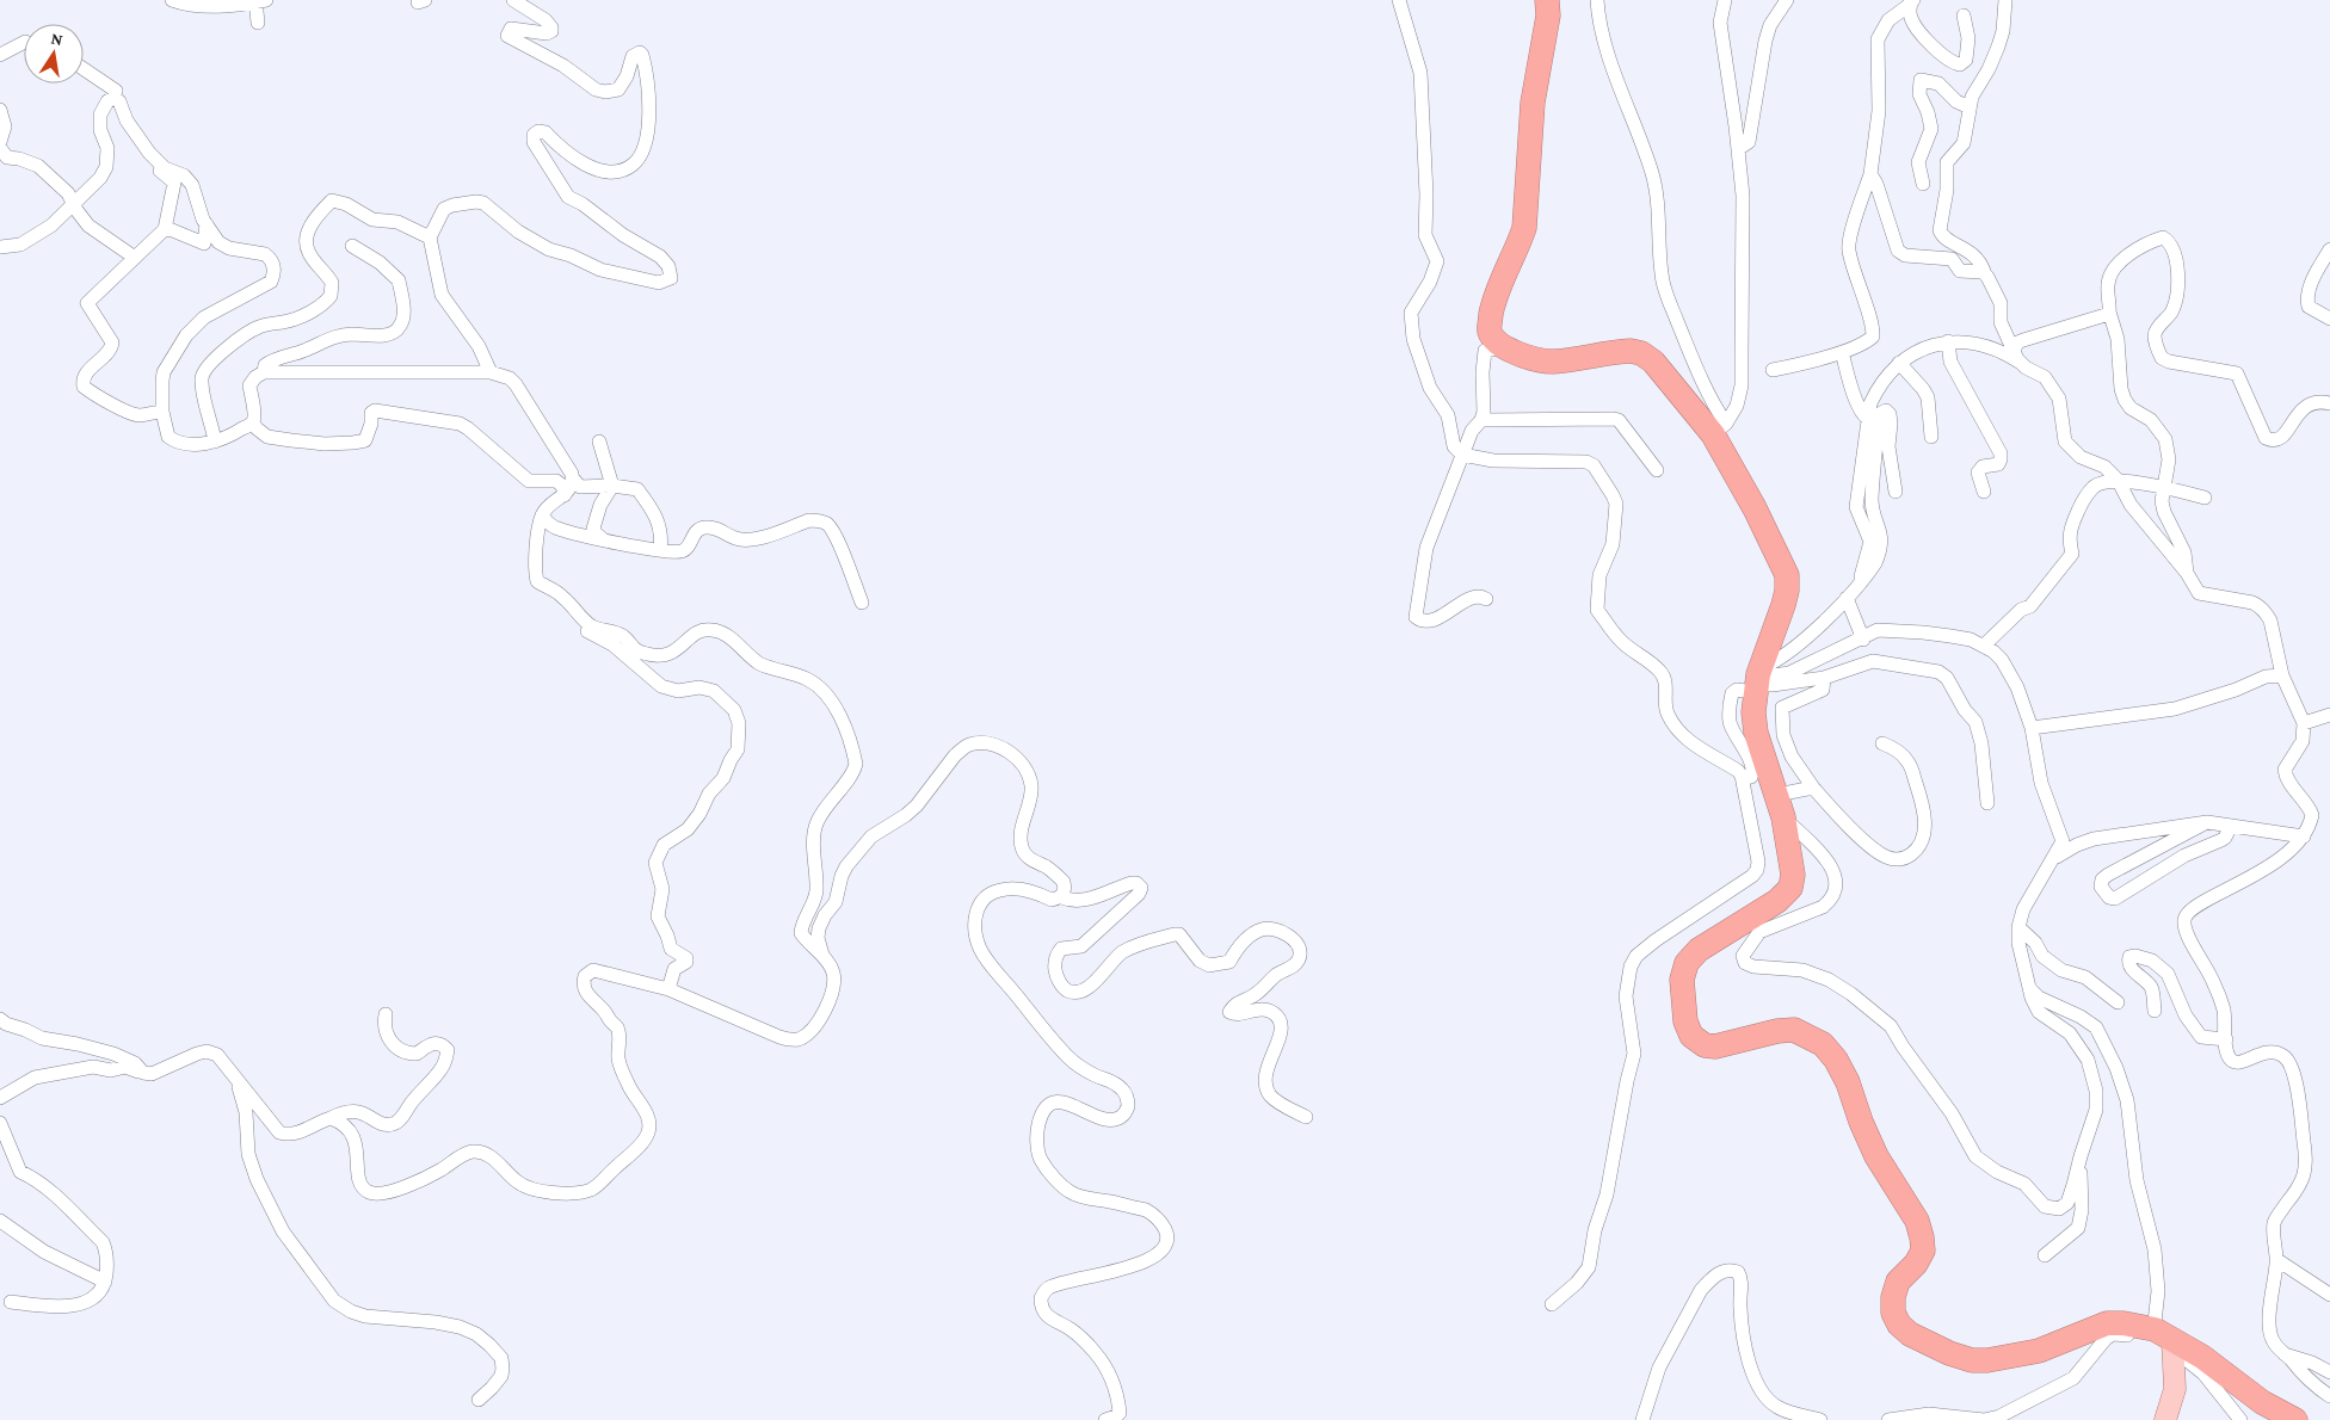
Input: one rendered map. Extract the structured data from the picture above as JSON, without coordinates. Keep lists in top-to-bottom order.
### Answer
{
  "north": "top"
}
